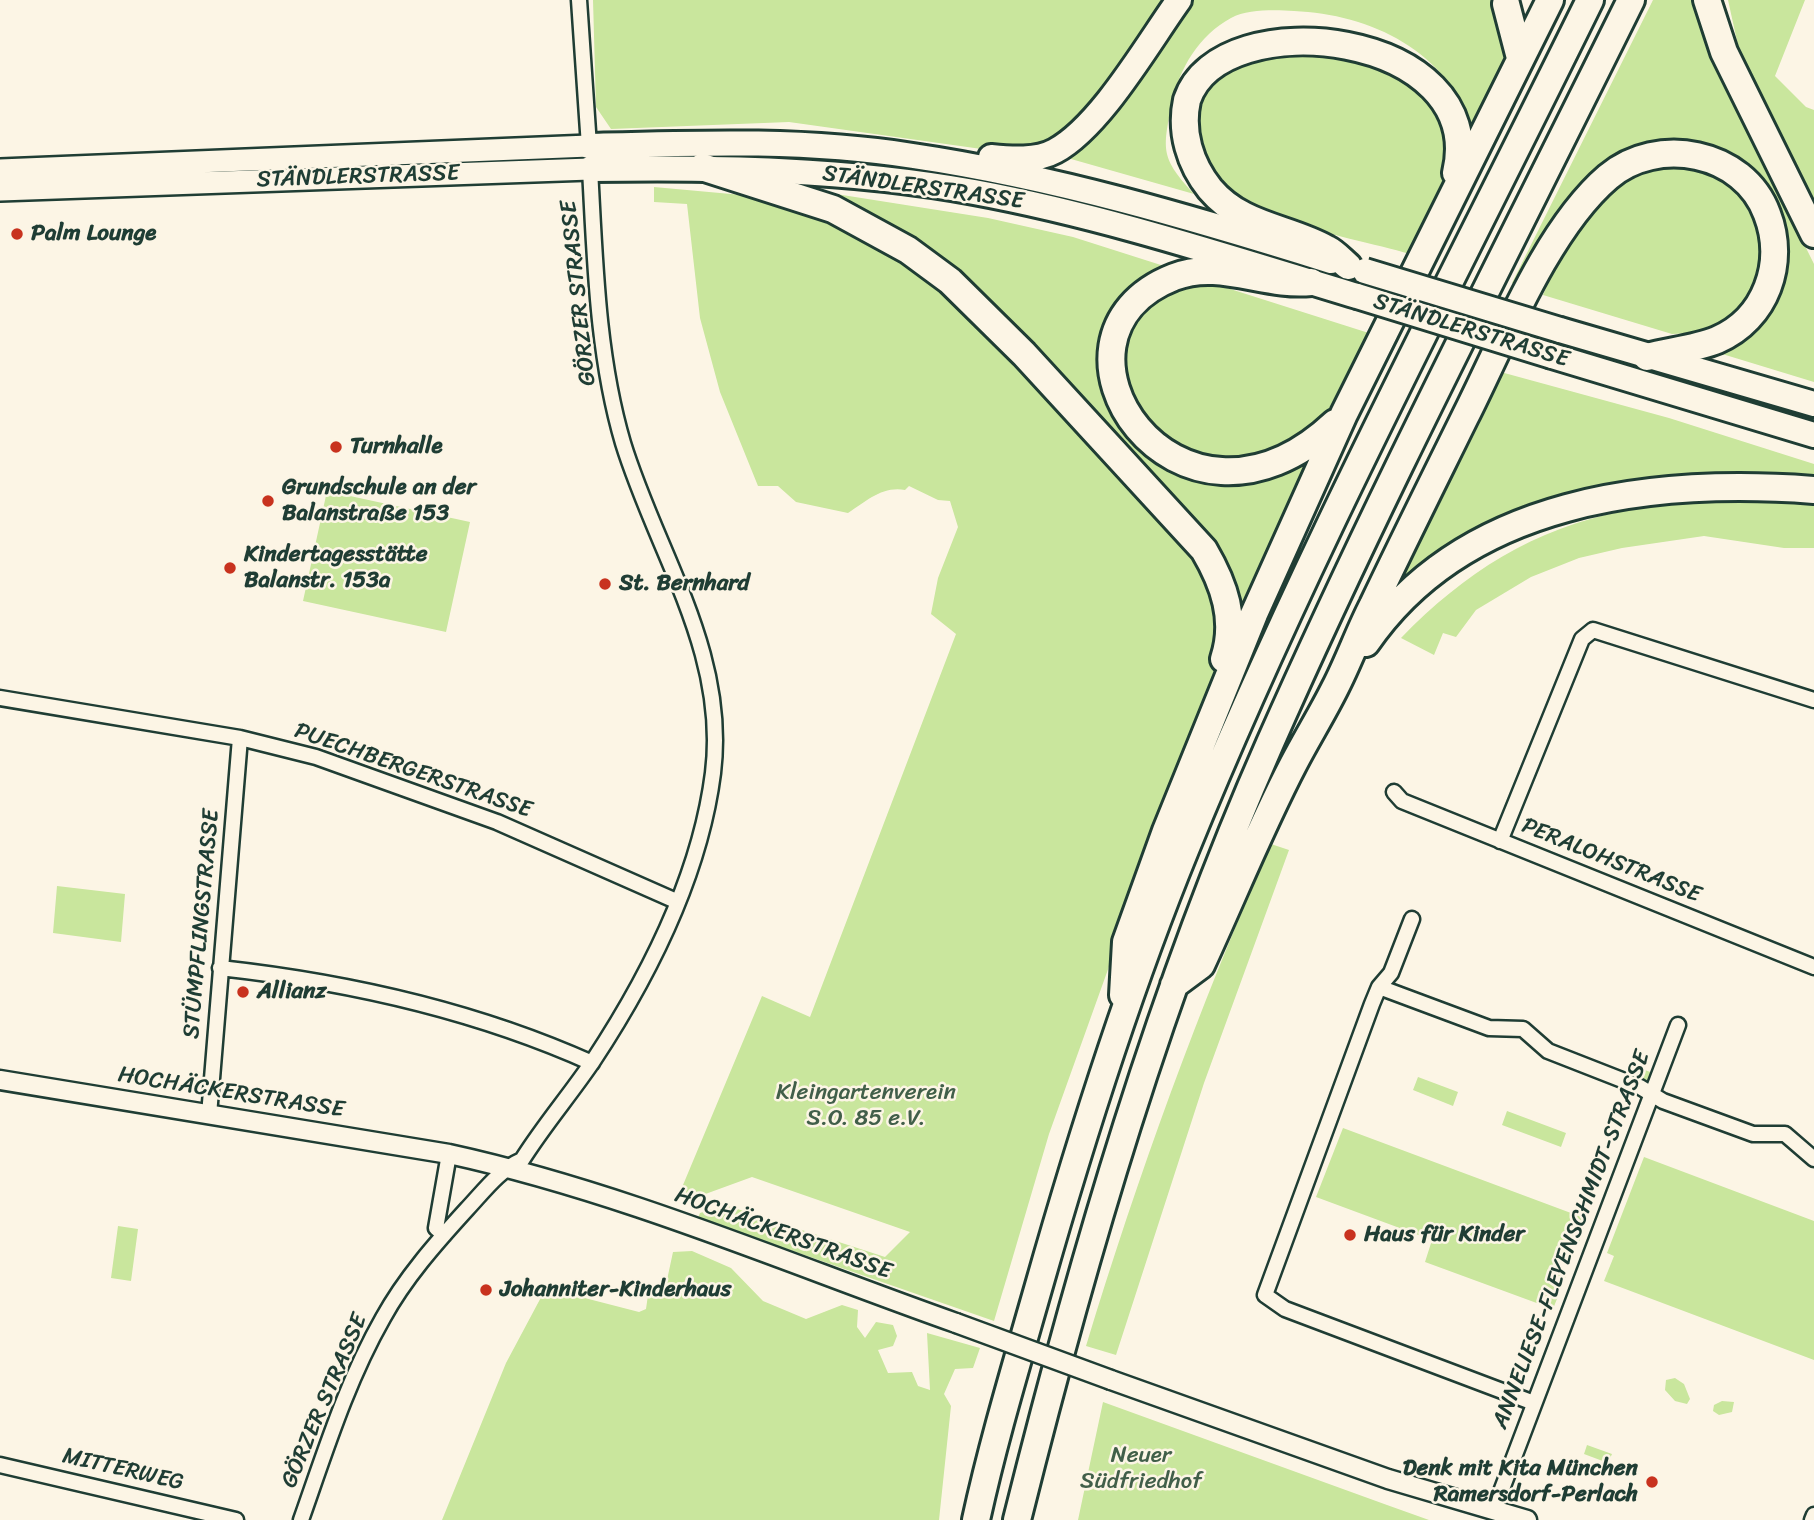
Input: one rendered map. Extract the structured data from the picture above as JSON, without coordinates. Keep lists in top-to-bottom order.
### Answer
{
  "streets": {
    "highway": ["STÄNDLERSTRASSE"],
    "street": [
      "GÖRZER STRASSE",
      "PUECHBERGERSTRASSE",
      "PERALOHSTRASSE",
      "STÜMPFLINGSTRASSE",
      "HOCHÄCKERSTRASSE",
      "ANNELIESE-FLEYENSCHMIDT-STRASSE",
      "MITTERWEG"
    ]
  },
  "crossings": [
    ["STÄNDLERSTRASSE", "GÖRZER STRASSE"],
    ["GÖRZER STRASSE", "PUECHBERGERSTRASSE"],
    ["GÖRZER STRASSE", "HOCHÄCKERSTRASSE"],
    ["PUECHBERGERSTRASSE", "STÜMPFLINGSTRASSE"],
    ["STÜMPFLINGSTRASSE", "HOCHÄCKERSTRASSE"],
    ["HOCHÄCKERSTRASSE", "ANNELIESE-FLEYENSCHMIDT-STRASSE"]
  ],
  "parks": ["Kleingartenverein S.O. 85 e.V.", "Neuer Südfriedhof"],
  "places": [
    "Palm Lounge",
    "Turnhalle",
    "Grundschule an der Balanstraße 153",
    "Kindertagesstätte Balanstr. 153a",
    "St. Bernhard",
    "Allianz",
    "Haus für Kinder",
    "Johanniter-Kinderhaus",
    "Denk mit Kita München Ramersdorf-Perlach"
  ]
}
